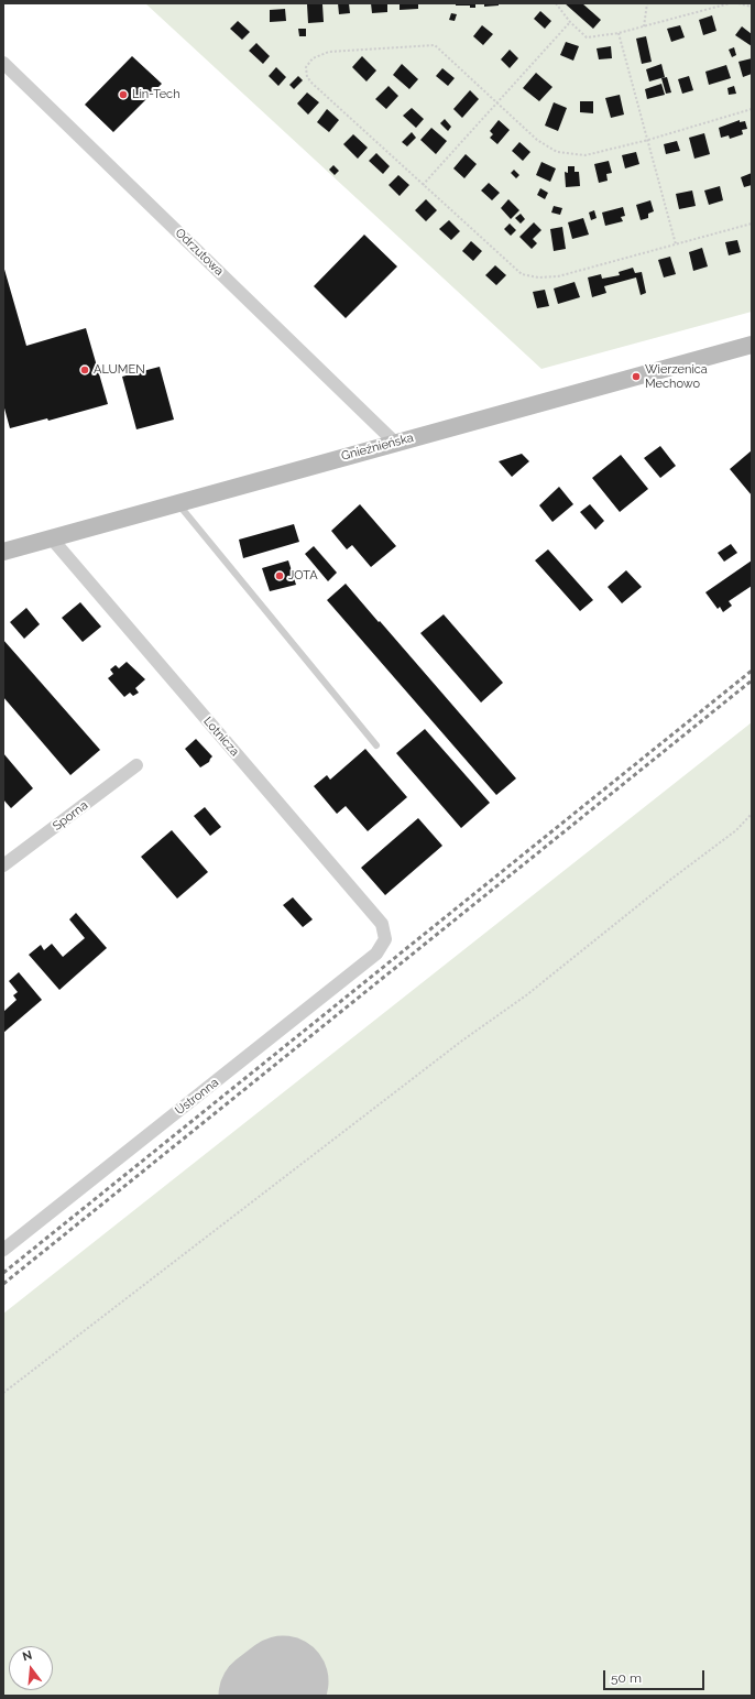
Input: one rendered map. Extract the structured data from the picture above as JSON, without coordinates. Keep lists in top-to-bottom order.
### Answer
{
  "streets": {
    "main road": ["Gnieźnieńska"],
    "street": [
      "Odrzutowa",
      "Lotnicza",
      "Sporna",
      "Ustronna"
    ]
  },
  "crossings": [
    ["Odrzutowa", "Gnieźnieńska"],
    ["Gnieźnieńska", "Lotnicza"],
    ["Lotnicza", "Ustronna"]
  ],
  "places": [
    "Lin-Tech",
    "ALUMEN",
    "Wierzenica Mechowo",
    "JOTA"
  ],
  "scale_bar": "50 m",
  "north": "top"
}
